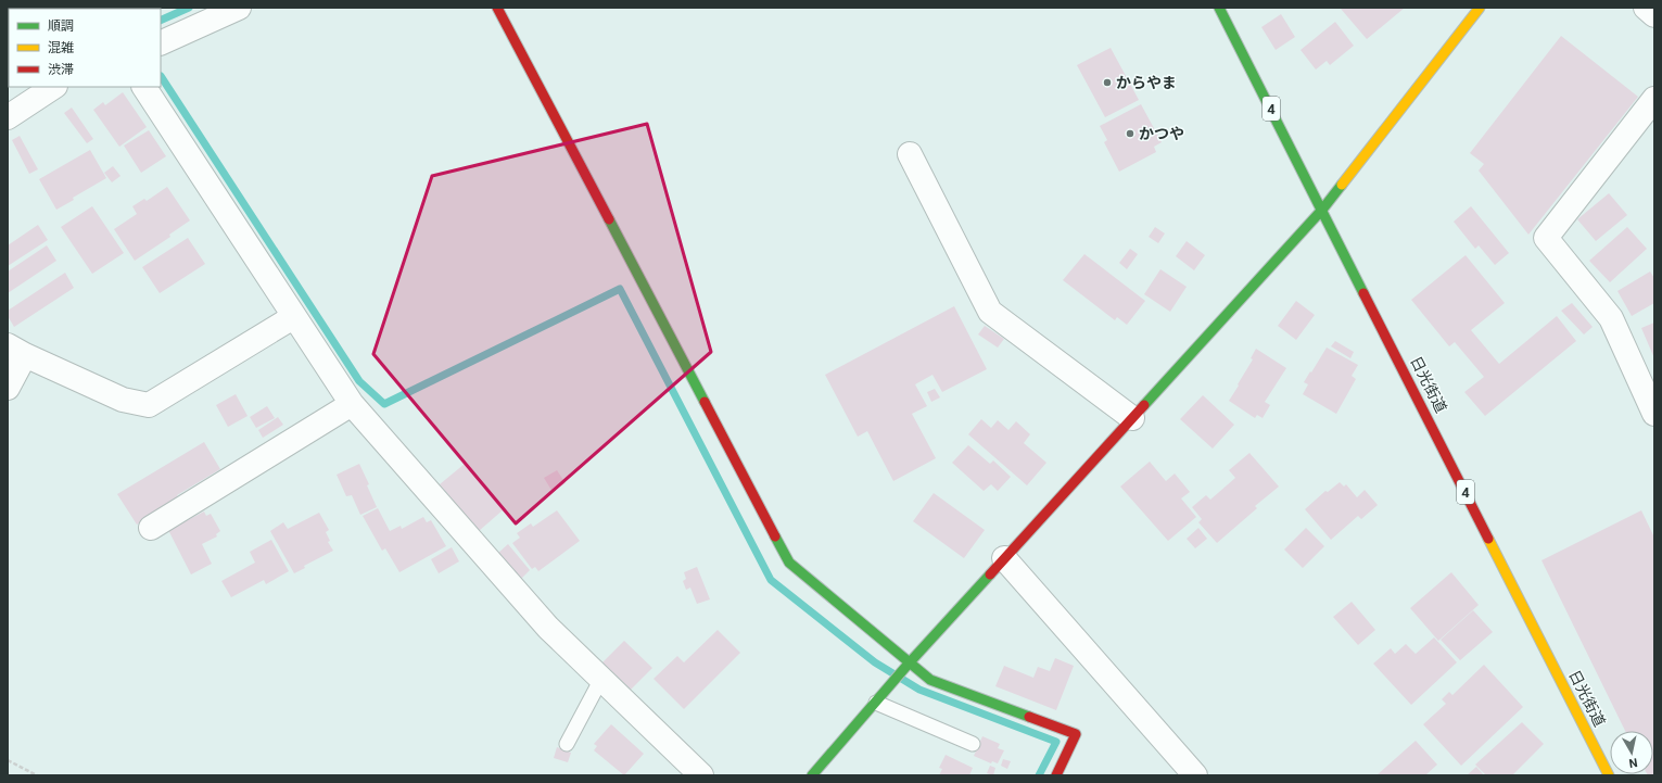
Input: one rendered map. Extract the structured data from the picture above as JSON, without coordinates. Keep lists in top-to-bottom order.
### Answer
{
  "streets": {
    "main road": ["4", "日光街道"]
  },
  "places": ["からやま", "かつや"],
  "legend": ["順調", "混雑", "渋滞"],
  "north": "bottom"
}
